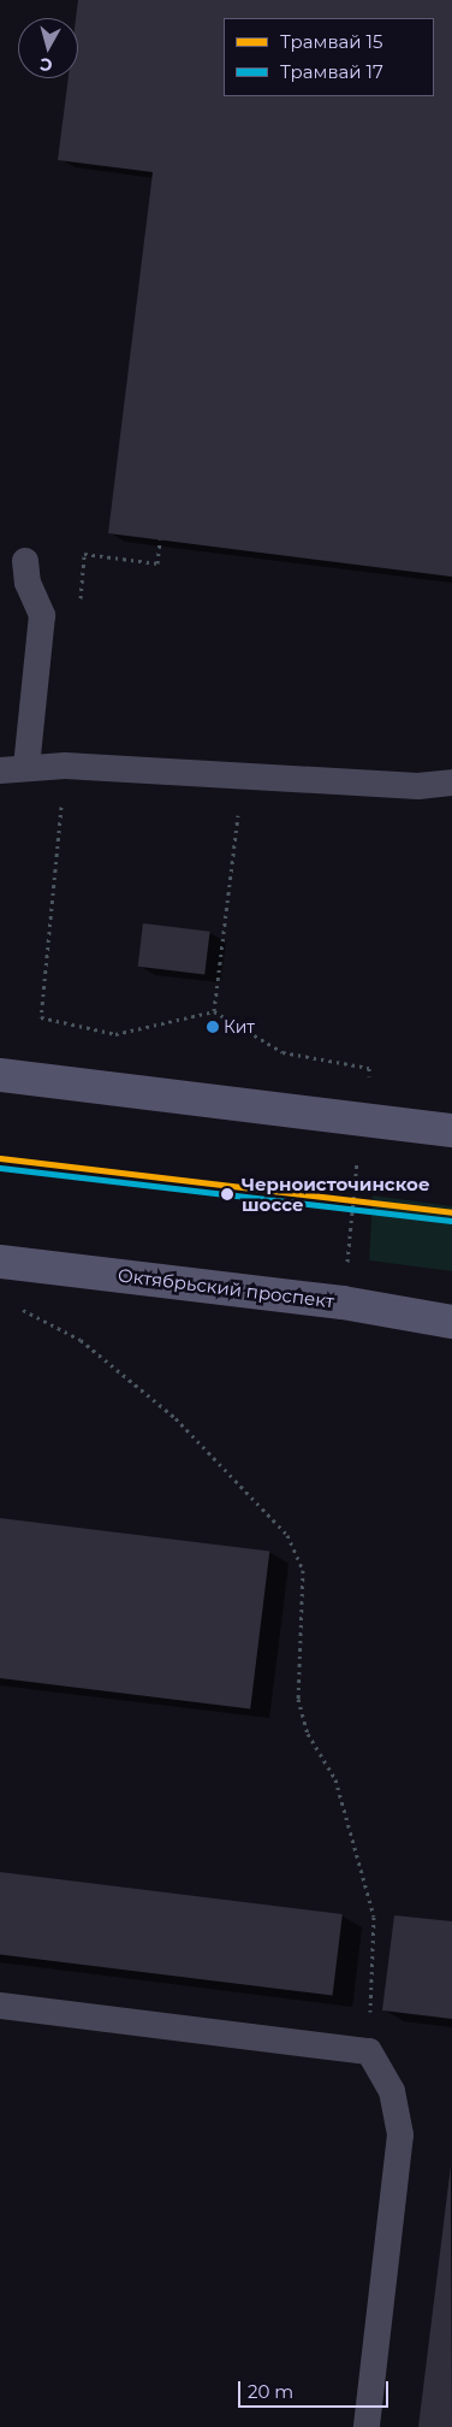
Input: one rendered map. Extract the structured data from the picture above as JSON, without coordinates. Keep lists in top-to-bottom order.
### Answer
{
  "streets": {
    "main road": ["Октябрьский проспект"]
  },
  "places": ["Кит", "Черноисточинское шоссе"],
  "lines": ["tram line 15", "tram line 17"],
  "legend": ["Трамвай 15", "Трамвай 17"],
  "scale_bar": "20 m",
  "north": "bottom"
}
